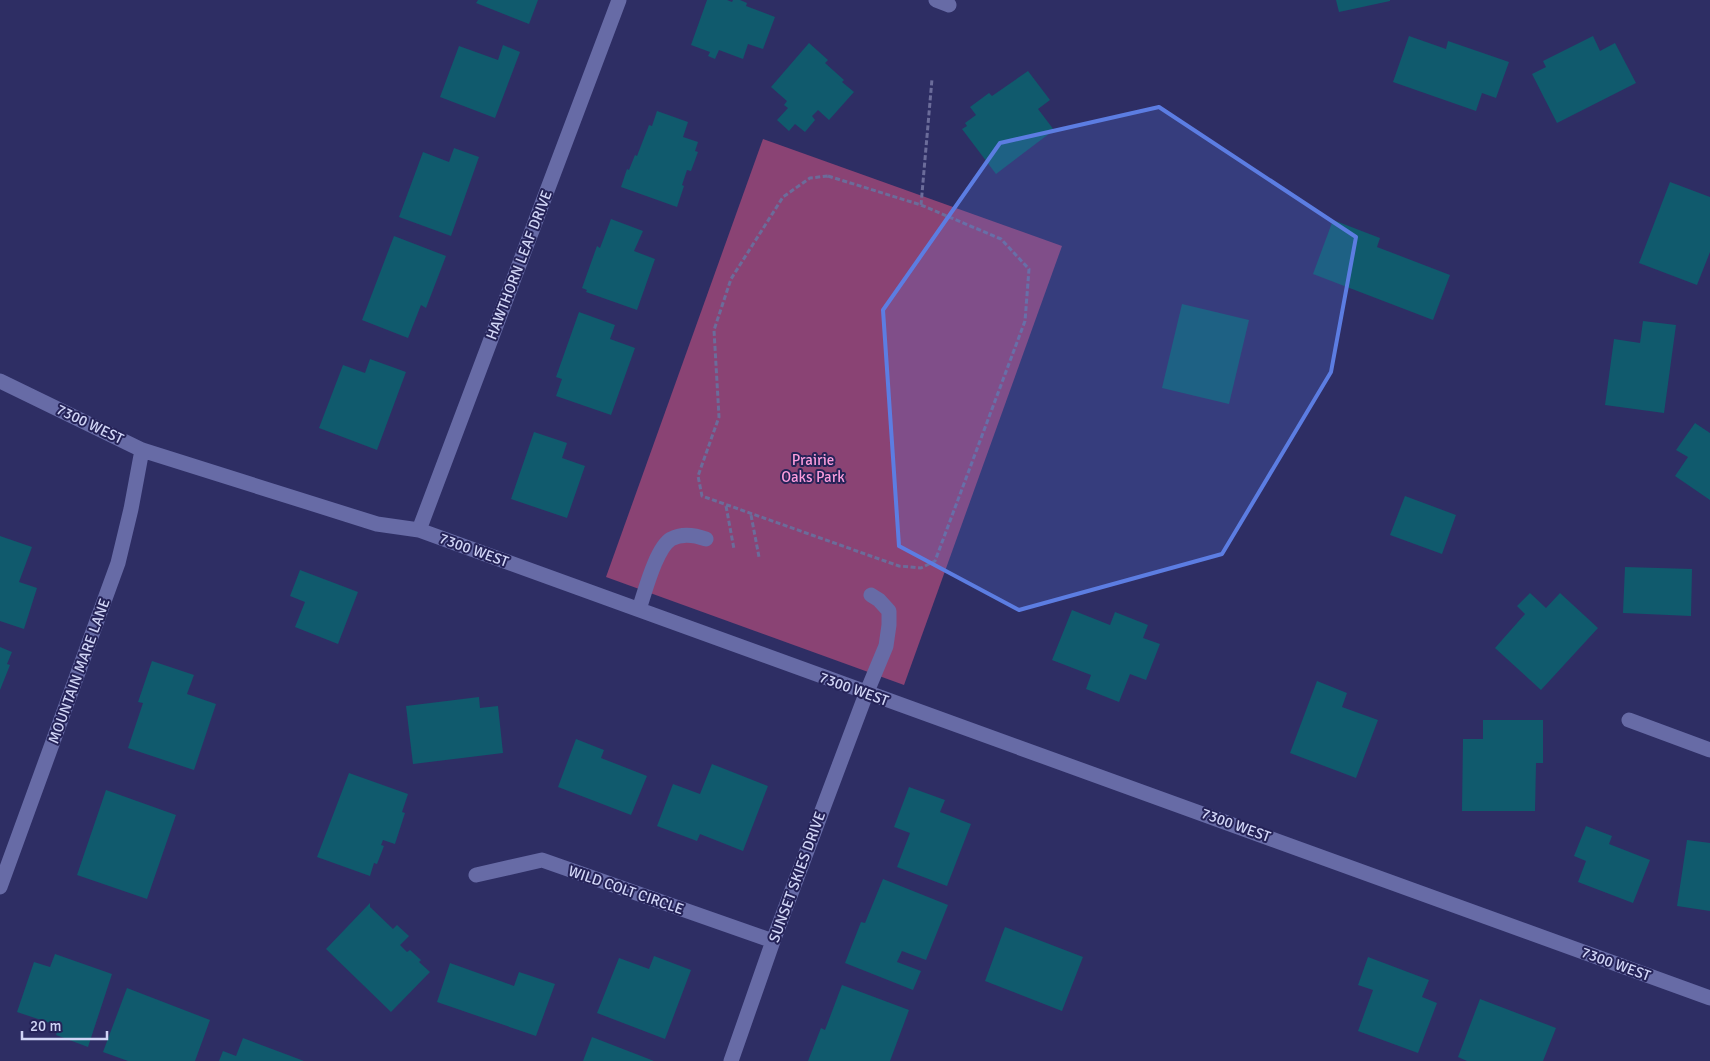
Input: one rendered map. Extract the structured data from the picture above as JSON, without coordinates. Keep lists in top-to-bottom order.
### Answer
{
  "streets": {
    "street": [
      "HAWTHORN LEAF DRIVE",
      "7300 WEST",
      "MOUNTAIN MARE LANE",
      "SUNSET SKIES DRIVE",
      "WILD COLT CIRCLE"
    ]
  },
  "crossings": [
    ["HAWTHORN LEAF DRIVE", "7300 WEST"],
    ["7300 WEST", "MOUNTAIN MARE LANE"],
    ["7300 WEST", "SUNSET SKIES DRIVE"],
    ["SUNSET SKIES DRIVE", "WILD COLT CIRCLE"]
  ],
  "parks": ["Prairie Oaks Park"],
  "scale_bar": "20 m"
}
